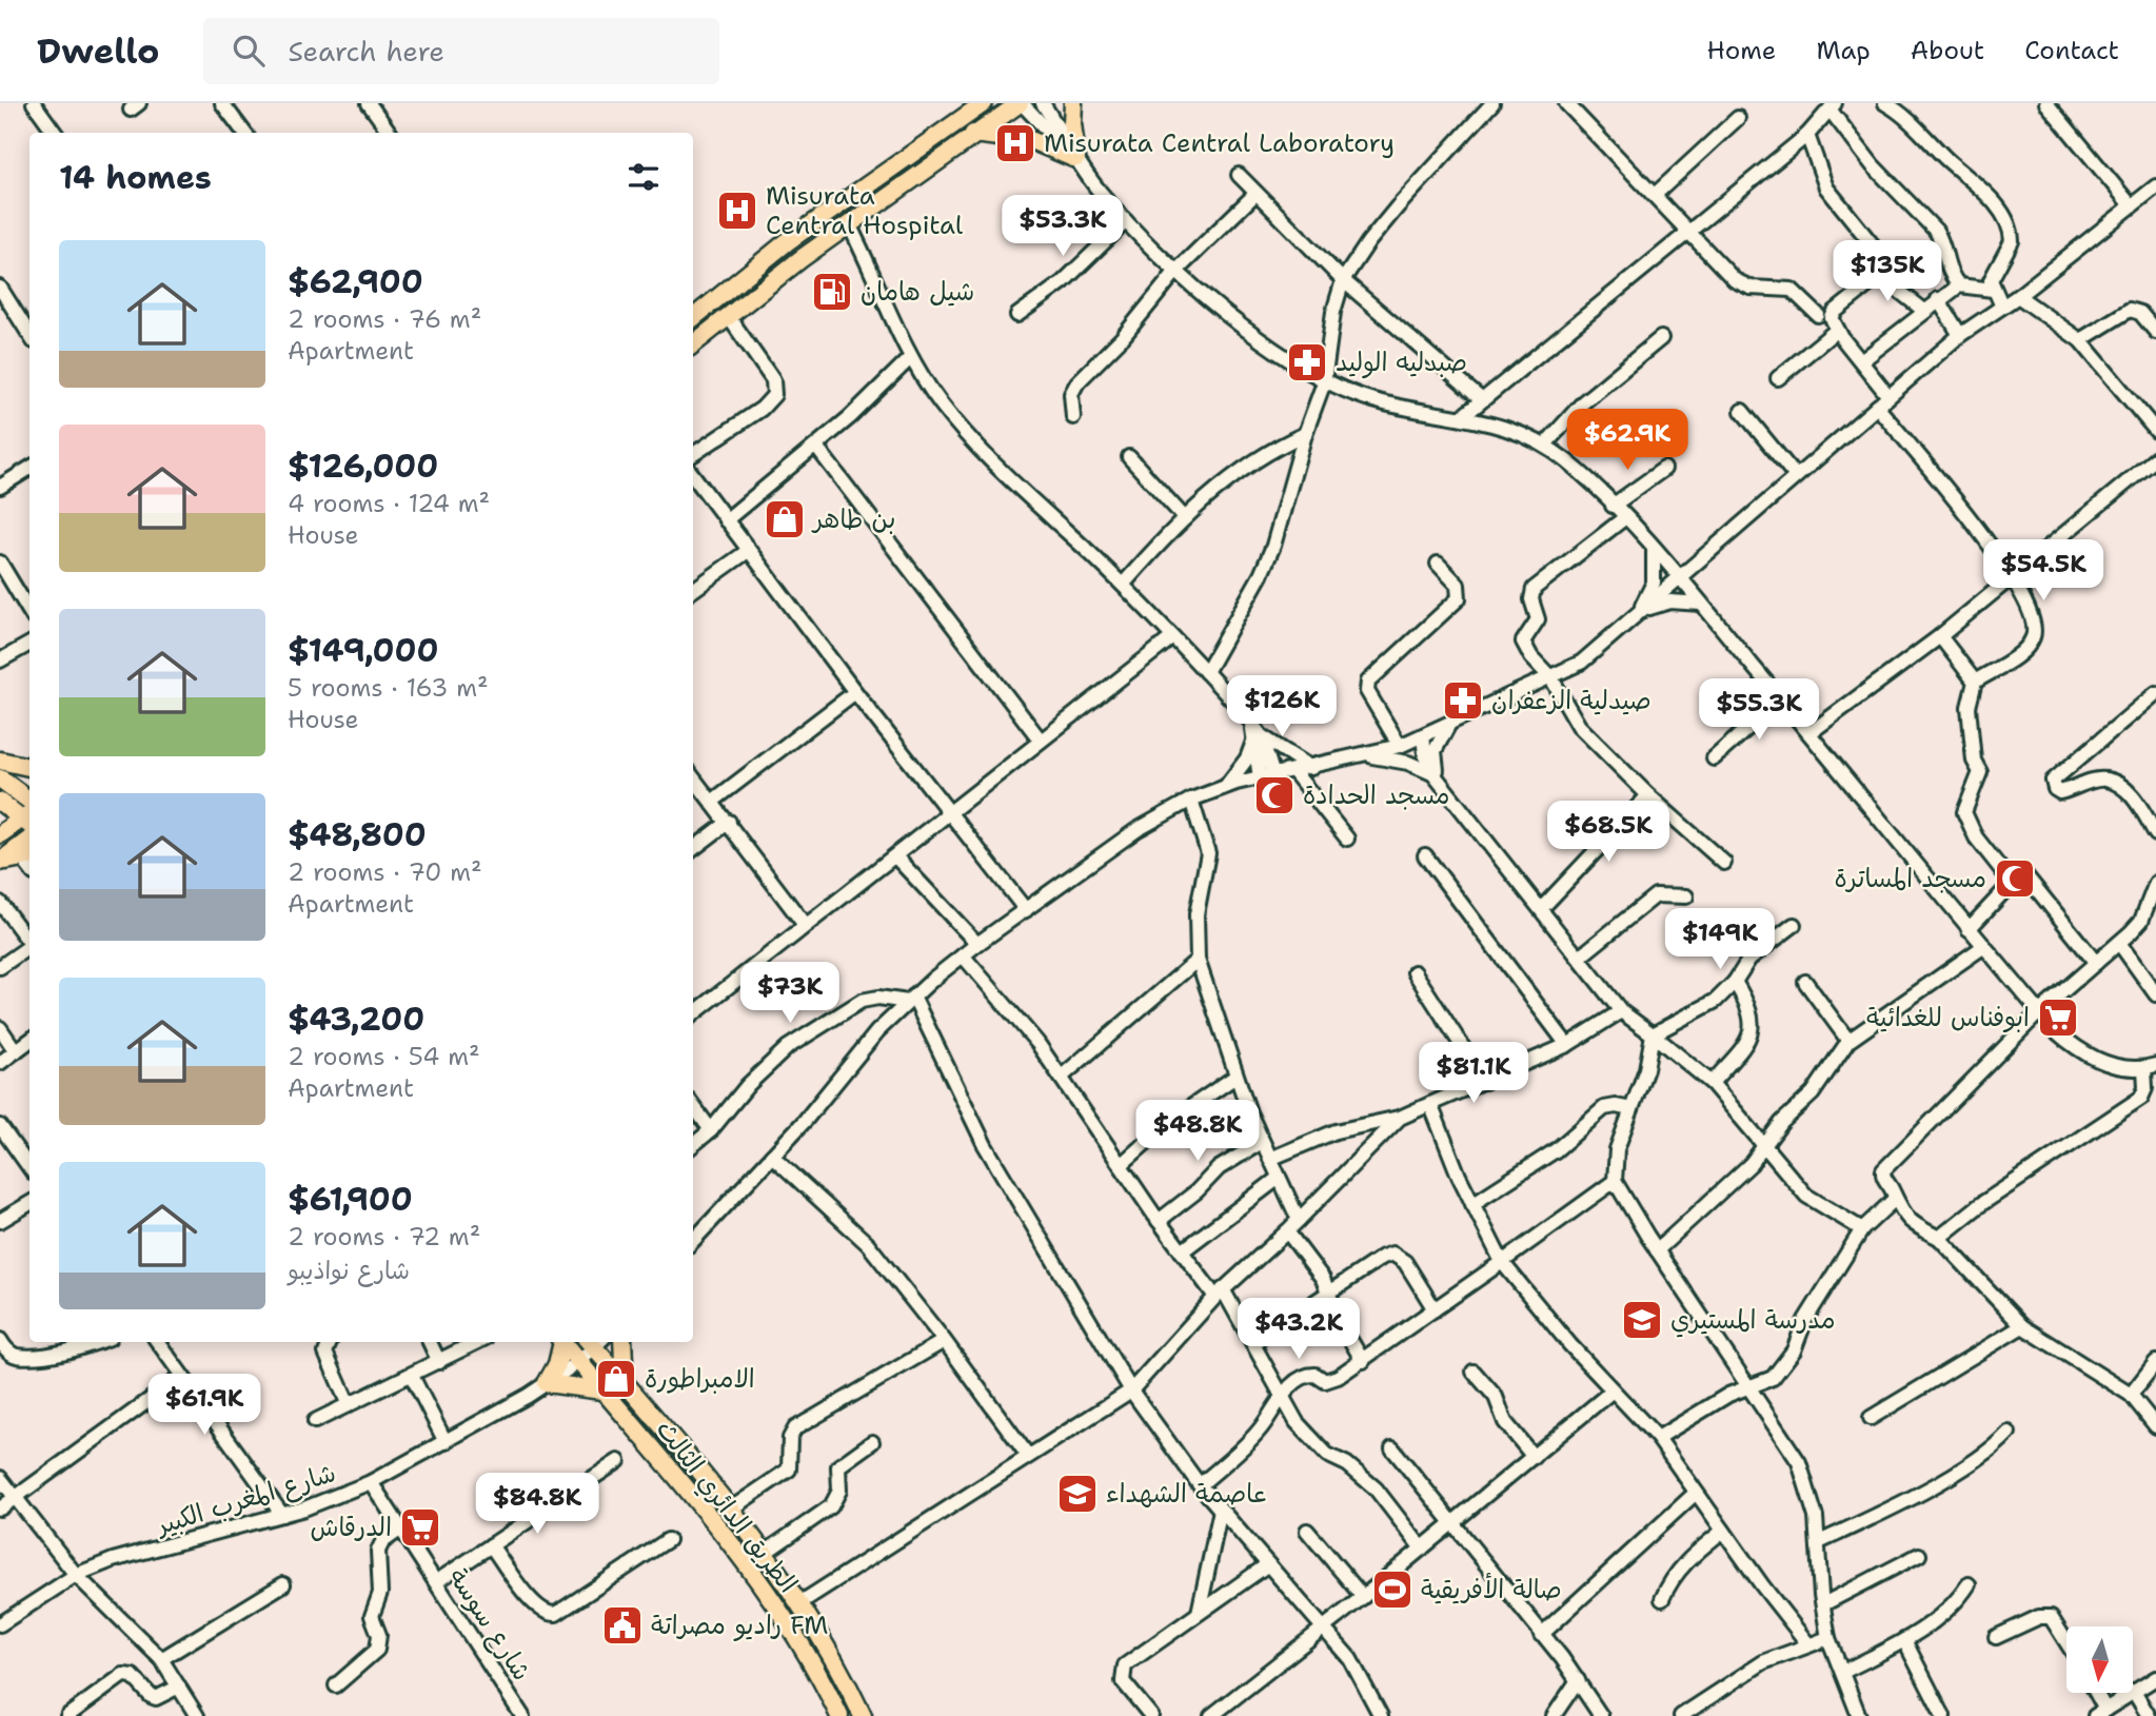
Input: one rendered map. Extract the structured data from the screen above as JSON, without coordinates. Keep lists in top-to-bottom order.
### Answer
{
  "streets": {
    "main road": ["الطريق الدائري الثالث"],
    "street": ["شارع المغرب الكبير", "شارع سوسة"]
  },
  "crossings": [
    ["شارع المغرب الكبير", "الطريق الدائري الثالث"],
    ["شارع المغرب الكبير", "شارع سوسة"]
  ],
  "places": {
    "hospital": ["Misurata Central Laboratory", "Misurata Central Hospital"],
    "fuel station": ["شيل هامان"],
    "pharmacy": ["صبدليه الوليد", "صيدلية الزعفران"],
    "shop": ["بن طاهر", "الامبراطورة"],
    "mosque": ["مسجد الحدادة", "مسجد المساترة"],
    "supermarket": ["ابوفناس للغدائية", "الدرقاش"],
    "school or university": ["مدرسة المستيري", "عاصمة الشهداء"],
    "sports": ["صالة الأفريقية"],
    "public building": ["راديو مصراتة FM"]
  },
  "north": "bottom",
  "page": {
    "header": "Dwello",
    "search": "Search here",
    "nav": [
      "Home",
      "Map",
      "About",
      "Contact"
    ],
    "heading": "14 homes",
    "price": [
      "$53.3K",
      "$135K",
      "$62.9K",
      "$54.5K",
      "$126K",
      "$55.3K",
      "$68.5K",
      "$149K",
      "$73K",
      "$81.1K",
      "$48.8K",
      "$43.2K",
      "$61.9K",
      "$84.8K"
    ],
    "list": [
      {
        "name": "$62,900",
        "note": "2 rooms · 76 m² · Apartment"
      },
      {
        "name": "$126,000",
        "note": "4 rooms · 124 m² · House"
      },
      {
        "name": "$149,000",
        "note": "5 rooms · 163 m² · House"
      },
      {
        "name": "$48,800",
        "note": "2 rooms · 70 m² · Apartment"
      },
      {
        "name": "$43,200",
        "note": "2 rooms · 54 m² · Apartment"
      },
      {
        "name": "$61,900",
        "note": "2 rooms · 72 m² · شارع نواذيبو"
      }
    ]
  }
}
